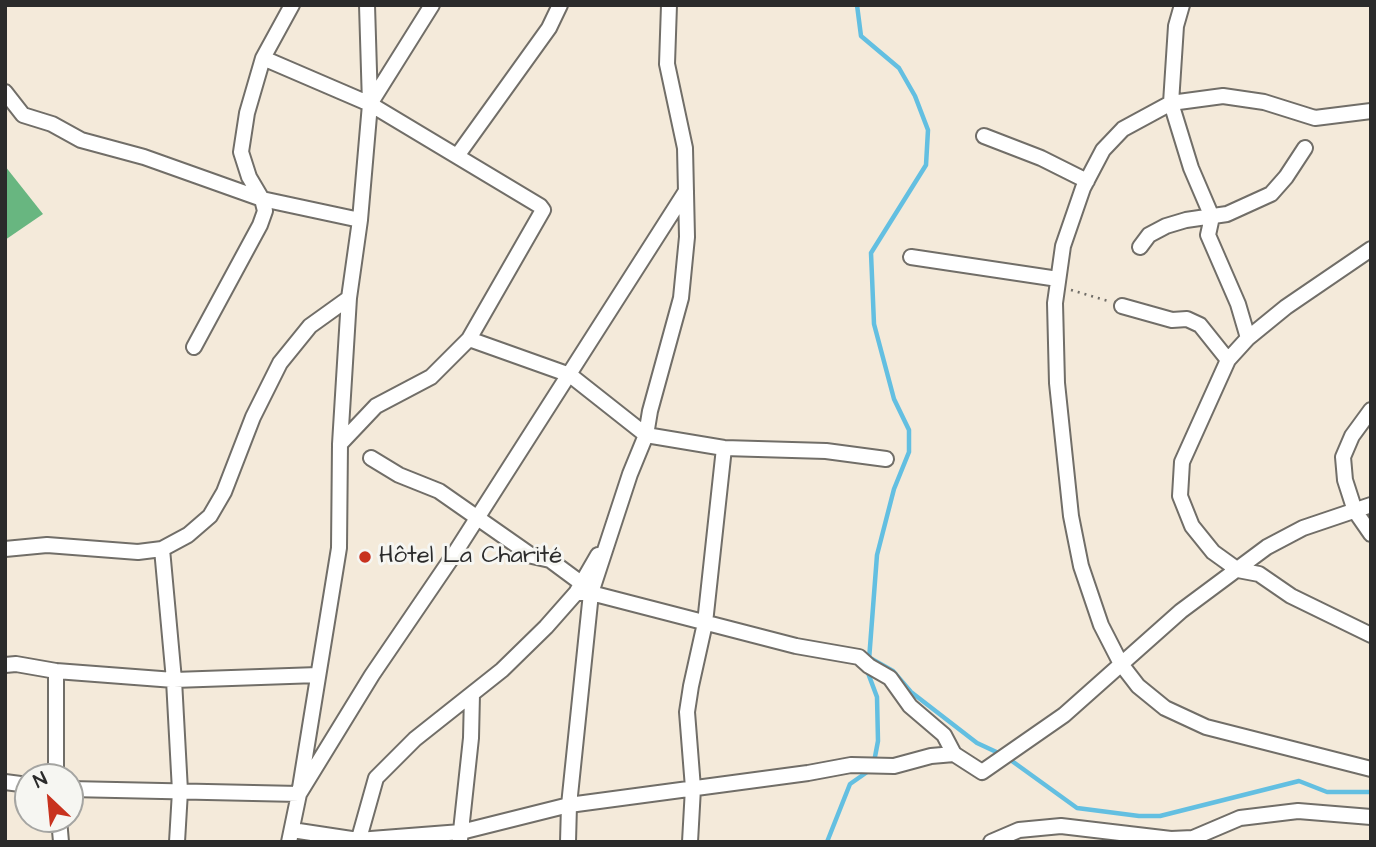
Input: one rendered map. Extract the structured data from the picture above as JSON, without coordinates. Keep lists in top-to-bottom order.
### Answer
{
  "places": ["Hôtel La Charité"],
  "north": "top left"
}
